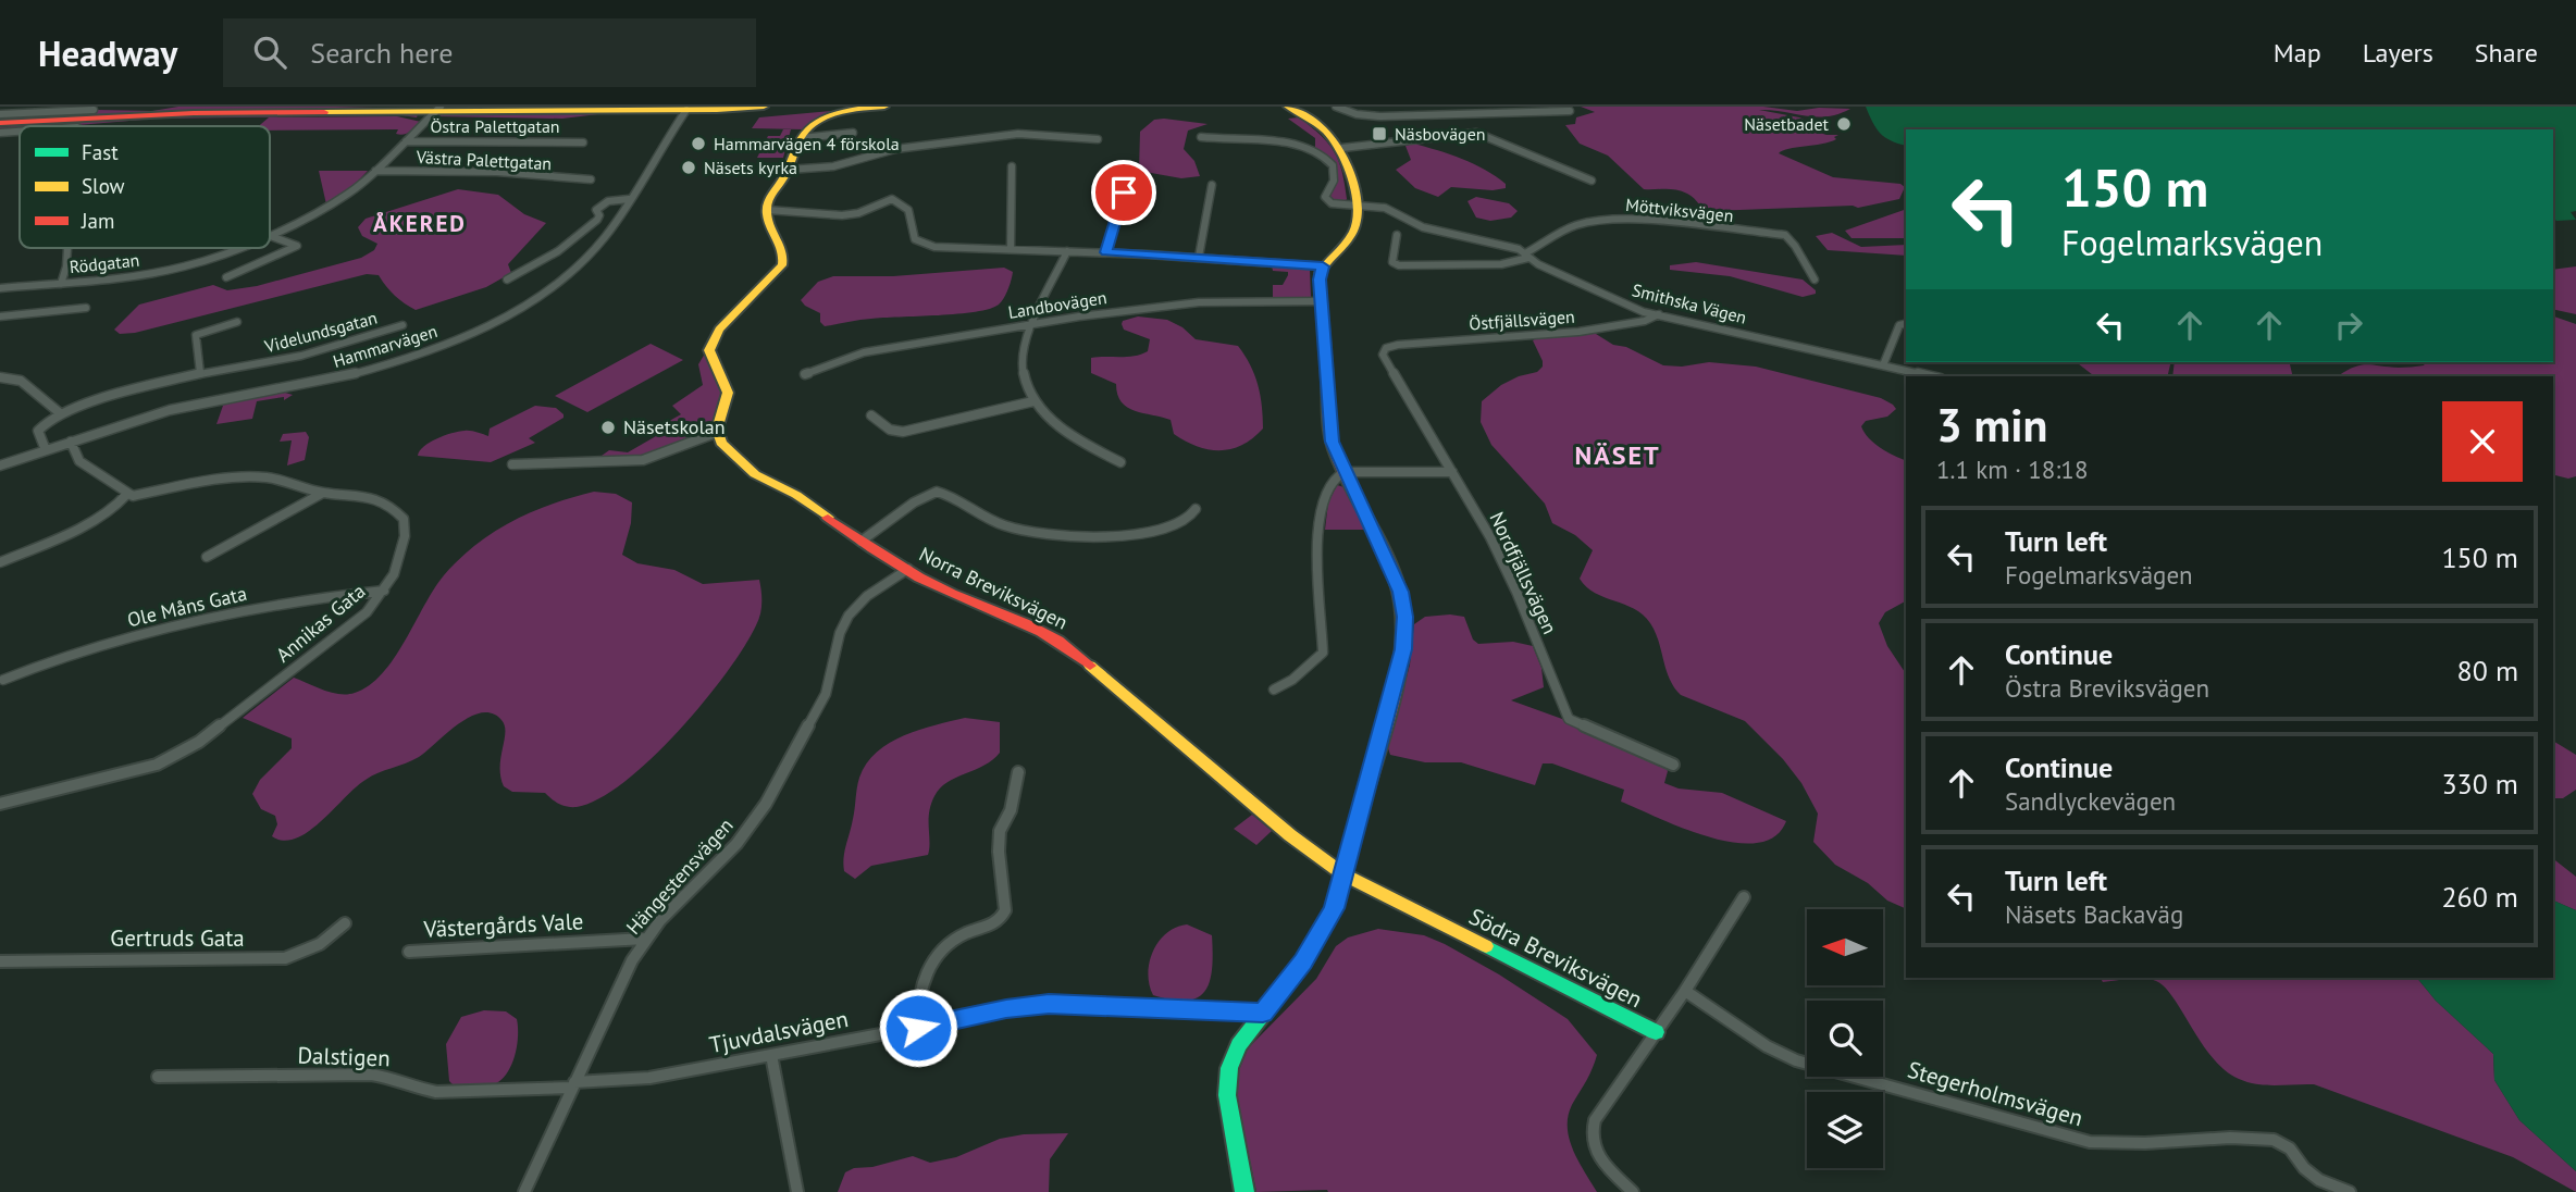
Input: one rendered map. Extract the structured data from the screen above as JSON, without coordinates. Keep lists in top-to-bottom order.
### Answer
{
  "streets": {
    "street": [
      "Östra Palettgatan",
      "Västra Palettgatan",
      "Möttviksvägen",
      "Rödgatan",
      "Smithska Vägen",
      "Landbovägen",
      "Östfjällsvägen",
      "Videlundsgatan",
      "Hammarvägen",
      "Nordfjällsvägen",
      "Norra Breviksvägen",
      "Ole Måns Gata",
      "Annikas Gata",
      "Hängestensvägen",
      "Västergårds Vale",
      "Gertruds Gata",
      "Södra Breviksvägen",
      "Tjuvdalsvägen",
      "Dalstigen",
      "Stegerholmsvägen"
    ]
  },
  "crossings": [
    ["Östra Palettgatan", "Rödgatan"],
    ["Västra Palettgatan", "Rödgatan"],
    ["Möttviksvägen", "Smithska Vägen"],
    ["Smithska Vägen", "Östfjällsvägen"],
    ["Östfjällsvägen", "Nordfjällsvägen"],
    ["Norra Breviksvägen", "Hängestensvägen"],
    ["Norra Breviksvägen", "Södra Breviksvägen"],
    ["Ole Måns Gata", "Annikas Gata"],
    ["Hängestensvägen", "Västergårds Vale"],
    ["Hängestensvägen", "Tjuvdalsvägen"],
    ["Hängestensvägen", "Dalstigen"],
    ["Tjuvdalsvägen", "Dalstigen"]
  ],
  "districts": ["ÅKERED", "NÄSET"],
  "places": {
    "other": [
      "Näsetbadet",
      "Hammarvägen 4 förskola",
      "Näsets kyrka",
      "Näsetskolan"
    ],
    "transit": ["Näsbovägen"]
  },
  "legend": ["Fast", "Slow", "Jam"],
  "north": "left",
  "page": {
    "header": "Headway",
    "search": "Search here",
    "nav": ["Map", "Layers", "Share"],
    "turn": ["150 m", "Fogelmarksvägen"],
    "heading": ["3 min", "1.1 km · 18:18"],
    "list": [
      {
        "name": "Turn left",
        "note": "Fogelmarksvägen",
        "value": "150 m"
      },
      {
        "name": "Continue",
        "note": "Östra Breviksvägen",
        "value": "80 m"
      },
      {
        "name": "Continue",
        "note": "Sandlyckevägen",
        "value": "330 m"
      },
      {
        "name": "Turn left",
        "note": "Näsets Backaväg",
        "value": "260 m"
      }
    ]
  }
}
